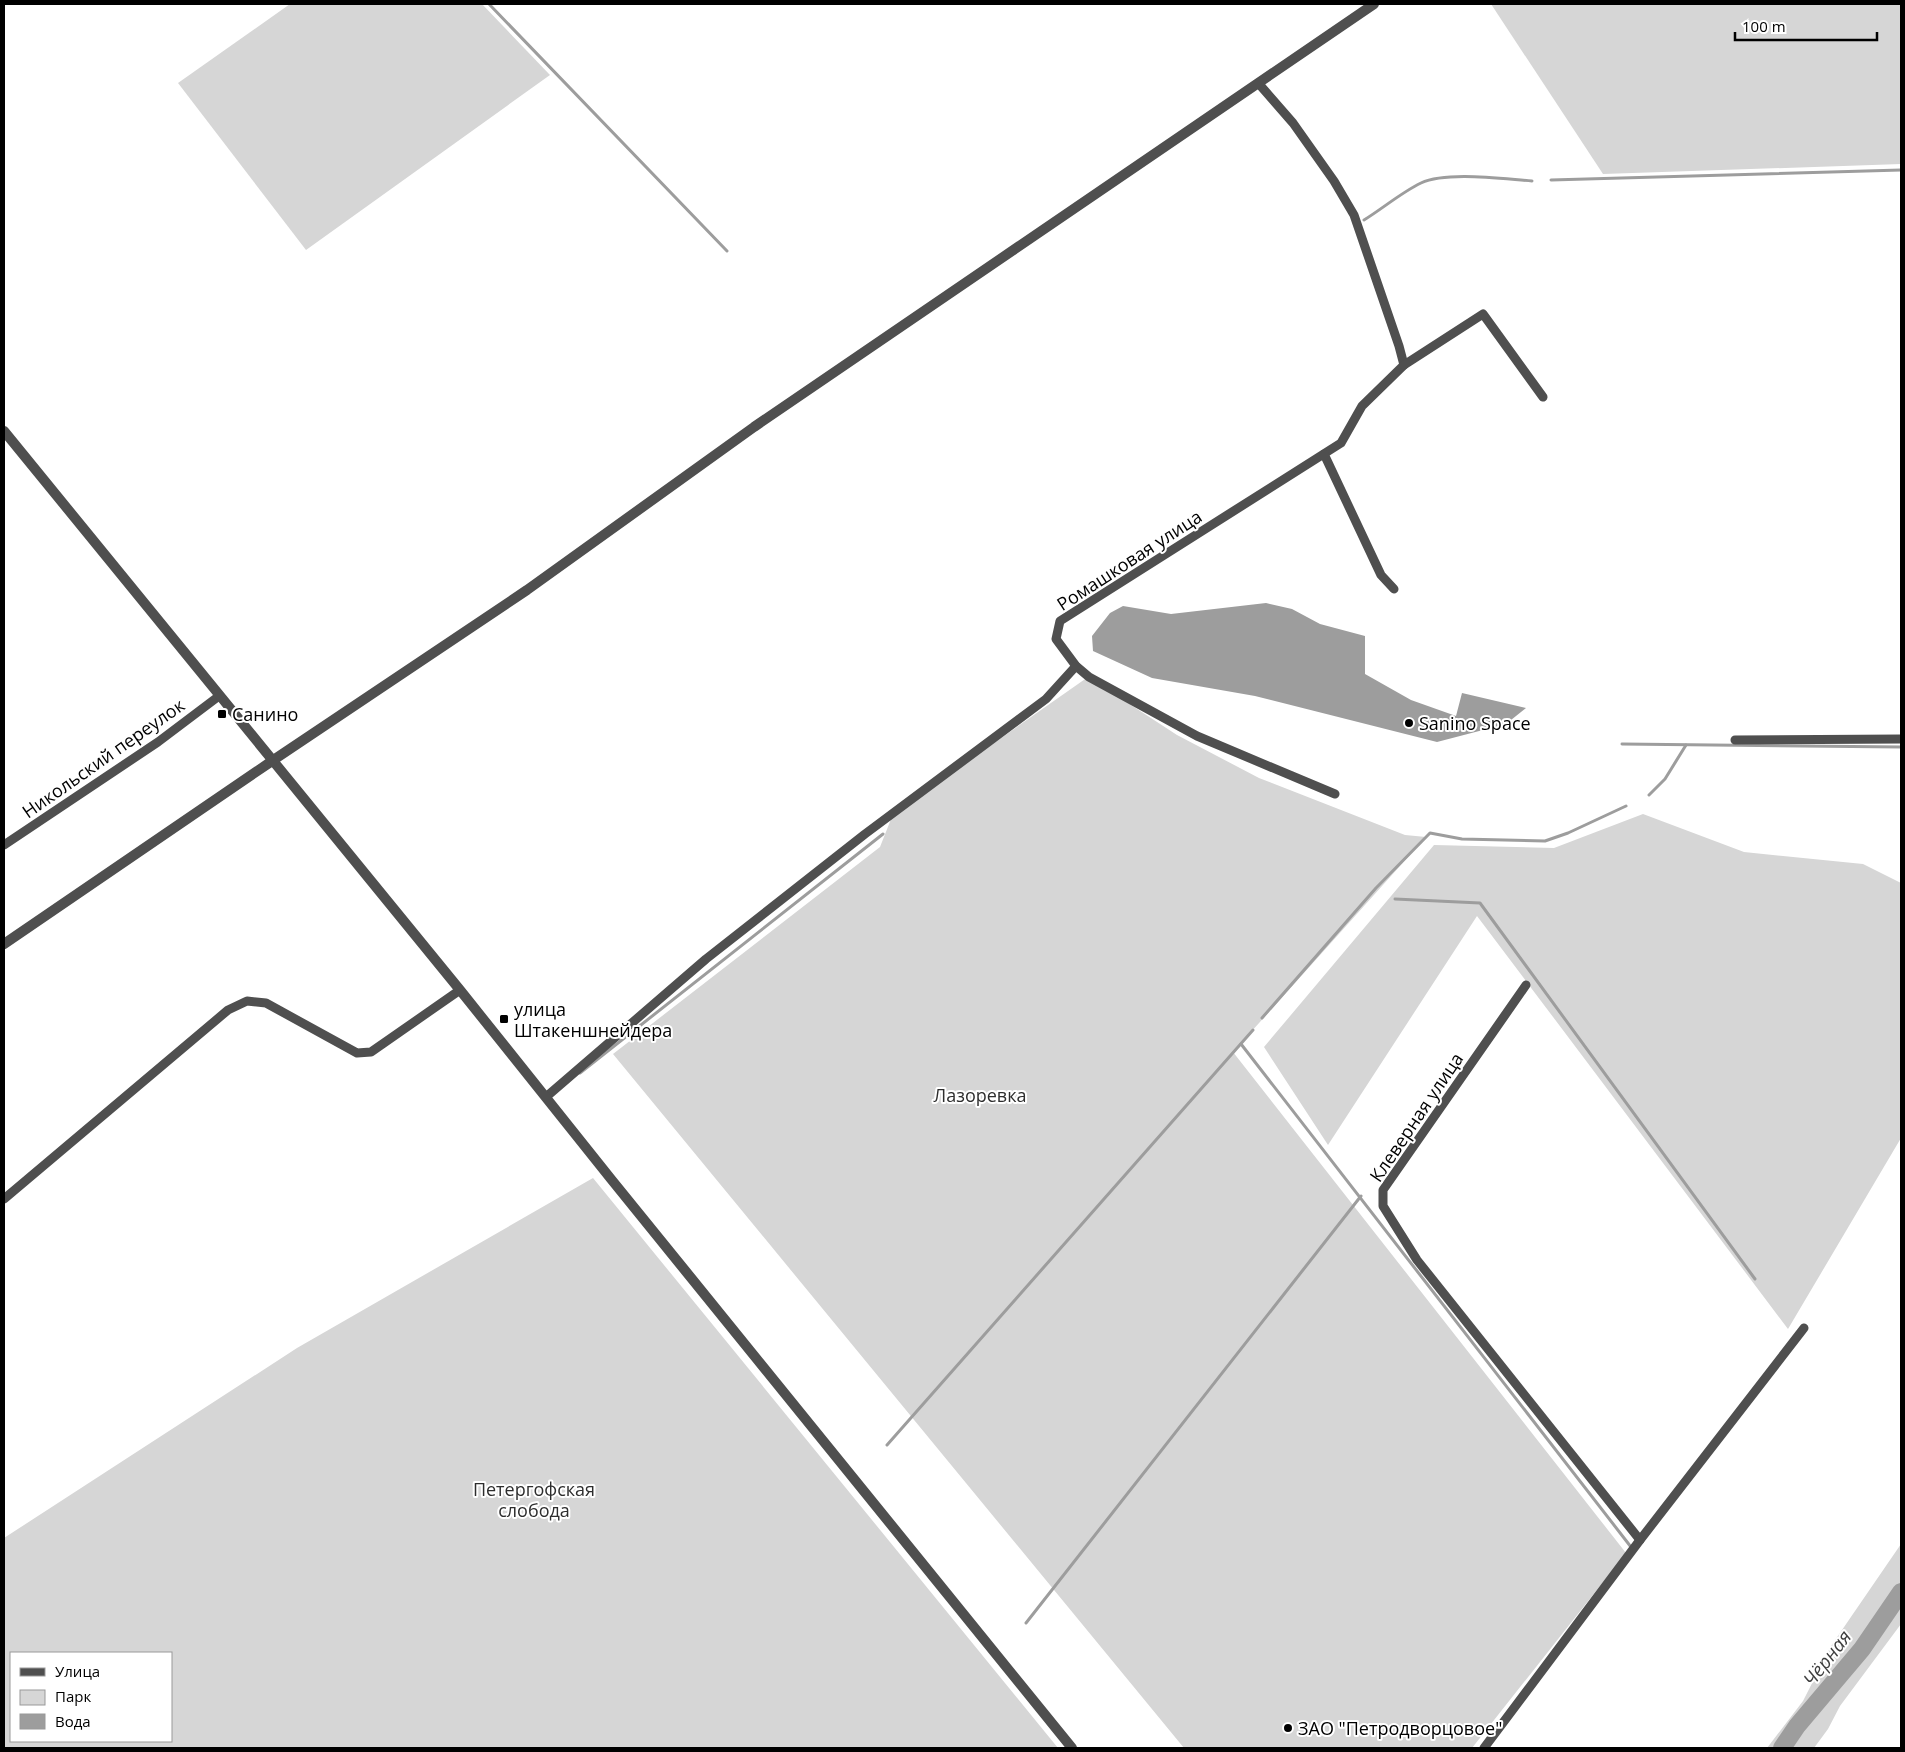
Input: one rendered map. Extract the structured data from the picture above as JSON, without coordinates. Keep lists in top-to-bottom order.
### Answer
{
  "streets": {
    "street": ["Ромашковая улица", "Никольский переулок", "Клеверная улица"]
  },
  "water": ["Чёрная"],
  "parks": ["Лазоревка", "Петергофская слобода"],
  "places": {
    "transit": ["Санино", "улица Штакеншнейдера"],
    "other": ["Sanino Space", "ЗАО \"Петродворцовое\""]
  },
  "legend": ["Улица", "Парк", "Вода"],
  "scale_bar": "100 m"
}
